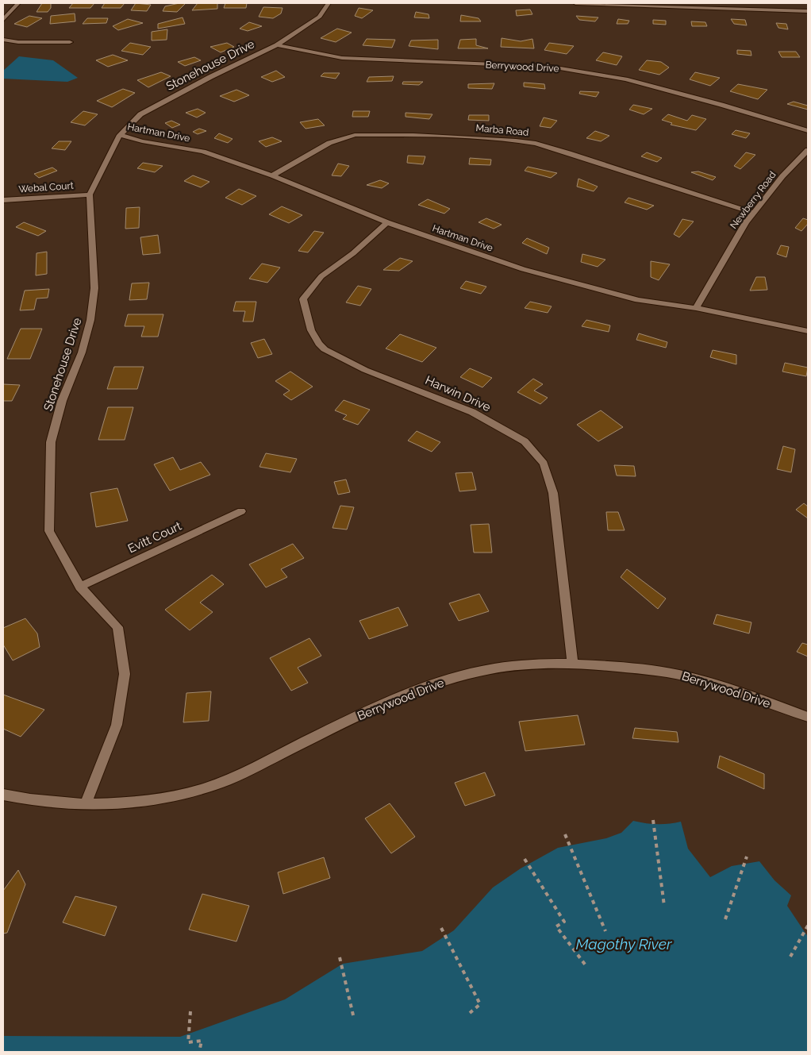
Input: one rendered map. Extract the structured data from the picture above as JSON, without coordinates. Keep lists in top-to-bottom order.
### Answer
{
  "streets": {
    "street": [
      "Stonehouse Drive",
      "Berrywood Drive",
      "Marba Road",
      "Hartman Drive",
      "Webal Court",
      "Newberry Road",
      "Harwin Drive",
      "Evitt Court"
    ]
  },
  "crossings": [
    ["Stonehouse Drive", "Berrywood Drive"],
    ["Stonehouse Drive", "Hartman Drive"],
    ["Stonehouse Drive", "Webal Court"],
    ["Stonehouse Drive", "Evitt Court"],
    ["Berrywood Drive", "Harwin Drive"],
    ["Marba Road", "Hartman Drive"],
    ["Marba Road", "Newberry Road"],
    ["Hartman Drive", "Newberry Road"],
    ["Hartman Drive", "Harwin Drive"]
  ],
  "water": ["Magothy River"]
}
